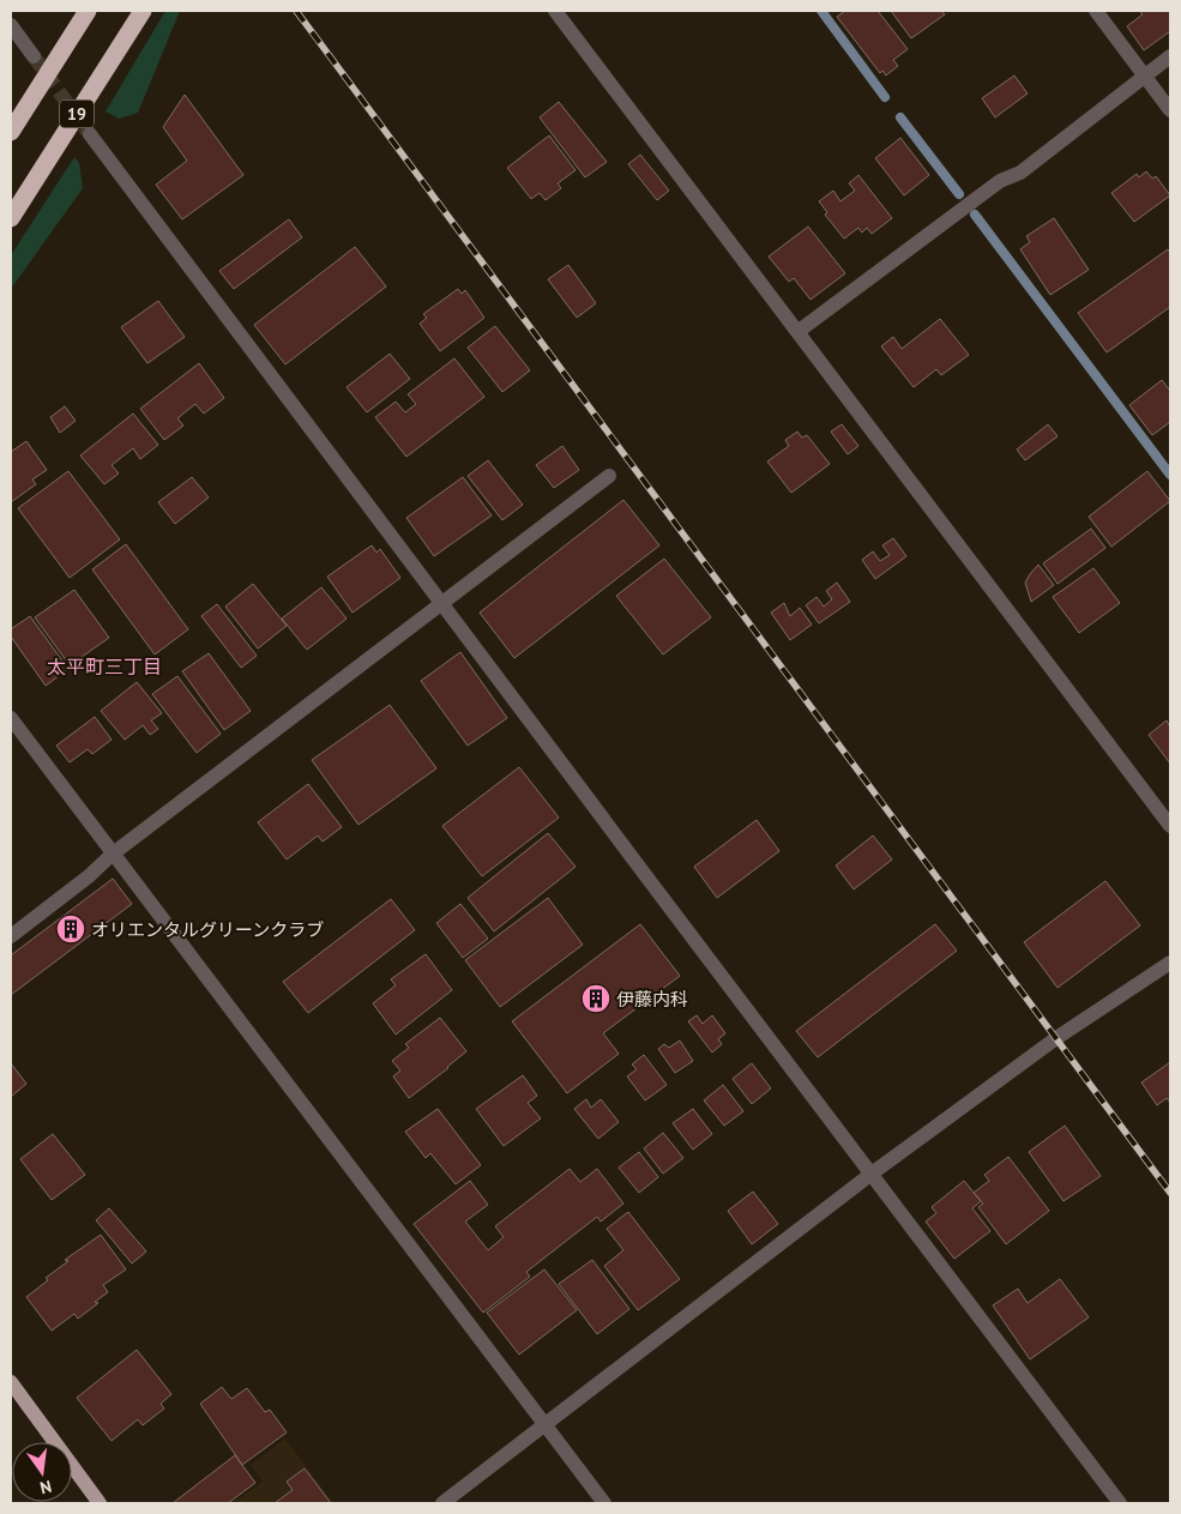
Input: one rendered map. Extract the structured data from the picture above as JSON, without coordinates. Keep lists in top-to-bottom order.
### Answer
{
  "streets": {
    "highway": ["19"]
  },
  "districts": ["太平町三丁目"],
  "places": {
    "building": ["オリエンタルグリーンクラブ", "伊藤内科"]
  },
  "north": "bottom"
}
